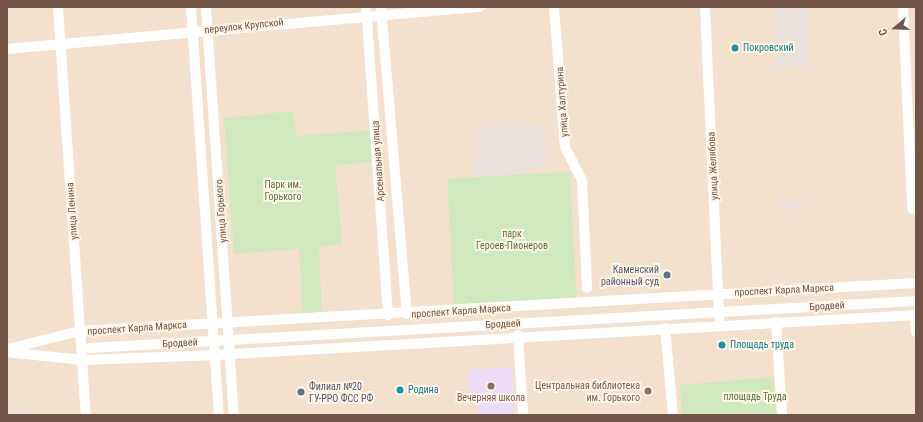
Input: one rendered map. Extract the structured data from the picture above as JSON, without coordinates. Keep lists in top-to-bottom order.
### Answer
{
  "streets": {
    "street": [
      "переулок Крупской",
      "улица Халтурина",
      "Арсенальная улица",
      "улица Желябова",
      "улица Ленина",
      "улица Горького",
      "проспект Карла Маркса",
      "Бродвей"
    ]
  },
  "crossings": [
    ["переулок Крупской", "Арсенальная улица"],
    ["переулок Крупской", "улица Ленина"],
    ["переулок Крупской", "улица Горького"],
    ["Арсенальная улица", "проспект Карла Маркса"],
    ["улица Желябова", "проспект Карла Маркса"],
    ["улица Желябова", "Бродвей"],
    ["улица Ленина", "проспект Карла Маркса"],
    ["улица Горького", "проспект Карла Маркса"],
    ["улица Горького", "Бродвей"]
  ],
  "parks": ["Парк им. Горького", "парк Героев-Пионеров", "площадь Труда"],
  "places": [
    "Покровский",
    "Каменский районный суд",
    "Площадь труда",
    "Вечерняя школа",
    "Родина",
    "Центральная библиотека им. Горького",
    "Филиал №20 ГУ-РРО ФСС РФ"
  ],
  "north": "left"
}
